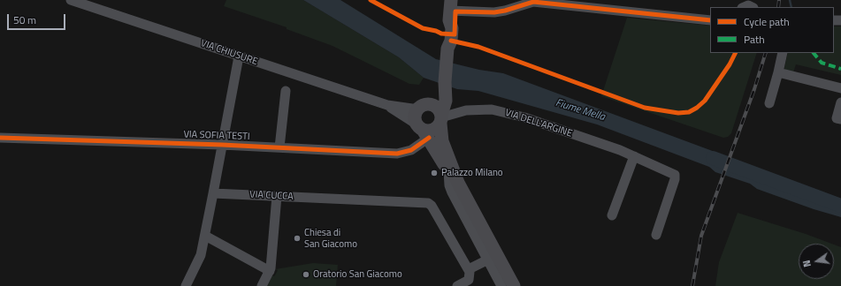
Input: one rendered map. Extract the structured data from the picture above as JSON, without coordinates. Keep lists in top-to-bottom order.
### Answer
{
  "streets": {
    "street": [
      "VIA CHIUSURE",
      "VIA DELL'ARGINE",
      "VIA SOFIA TESTI",
      "VIA CUCCA"
    ]
  },
  "crossings": [
    ["VIA CHIUSURE", "VIA DELL'ARGINE"],
    ["VIA CHIUSURE", "VIA SOFIA TESTI"],
    ["VIA DELL'ARGINE", "VIA SOFIA TESTI"]
  ],
  "water": ["Fiume Mella"],
  "places": ["Palazzo Milano", "Chiesa di San Giacomo", "Oratorio San Giacomo"],
  "legend": ["Cycle path", "Path"],
  "scale_bar": "50 m",
  "north": "left"
}
